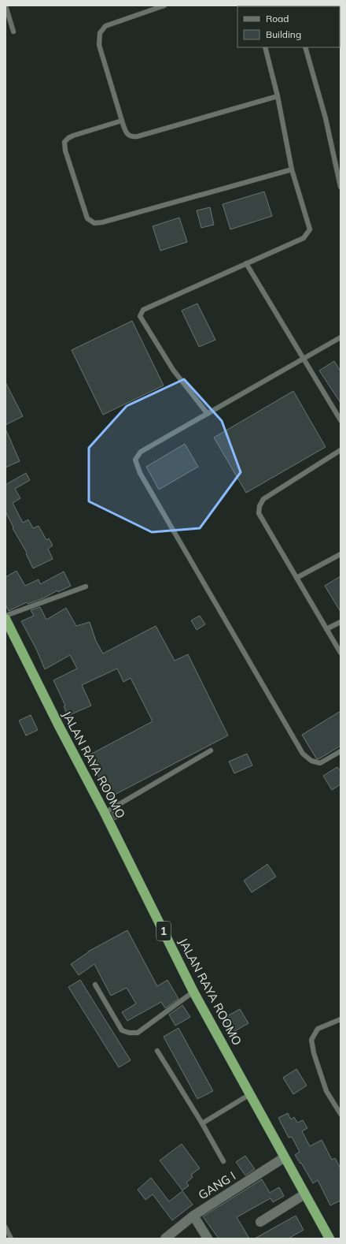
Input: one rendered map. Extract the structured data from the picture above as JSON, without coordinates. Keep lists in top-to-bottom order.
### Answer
{
  "streets": {
    "highway": ["JALAN RAYA ROOMO", "1"],
    "street": ["GANG I"]
  },
  "crossings": [
    ["JALAN RAYA ROOMO", "GANG I"]
  ],
  "legend": ["Road", "Building"]
}
